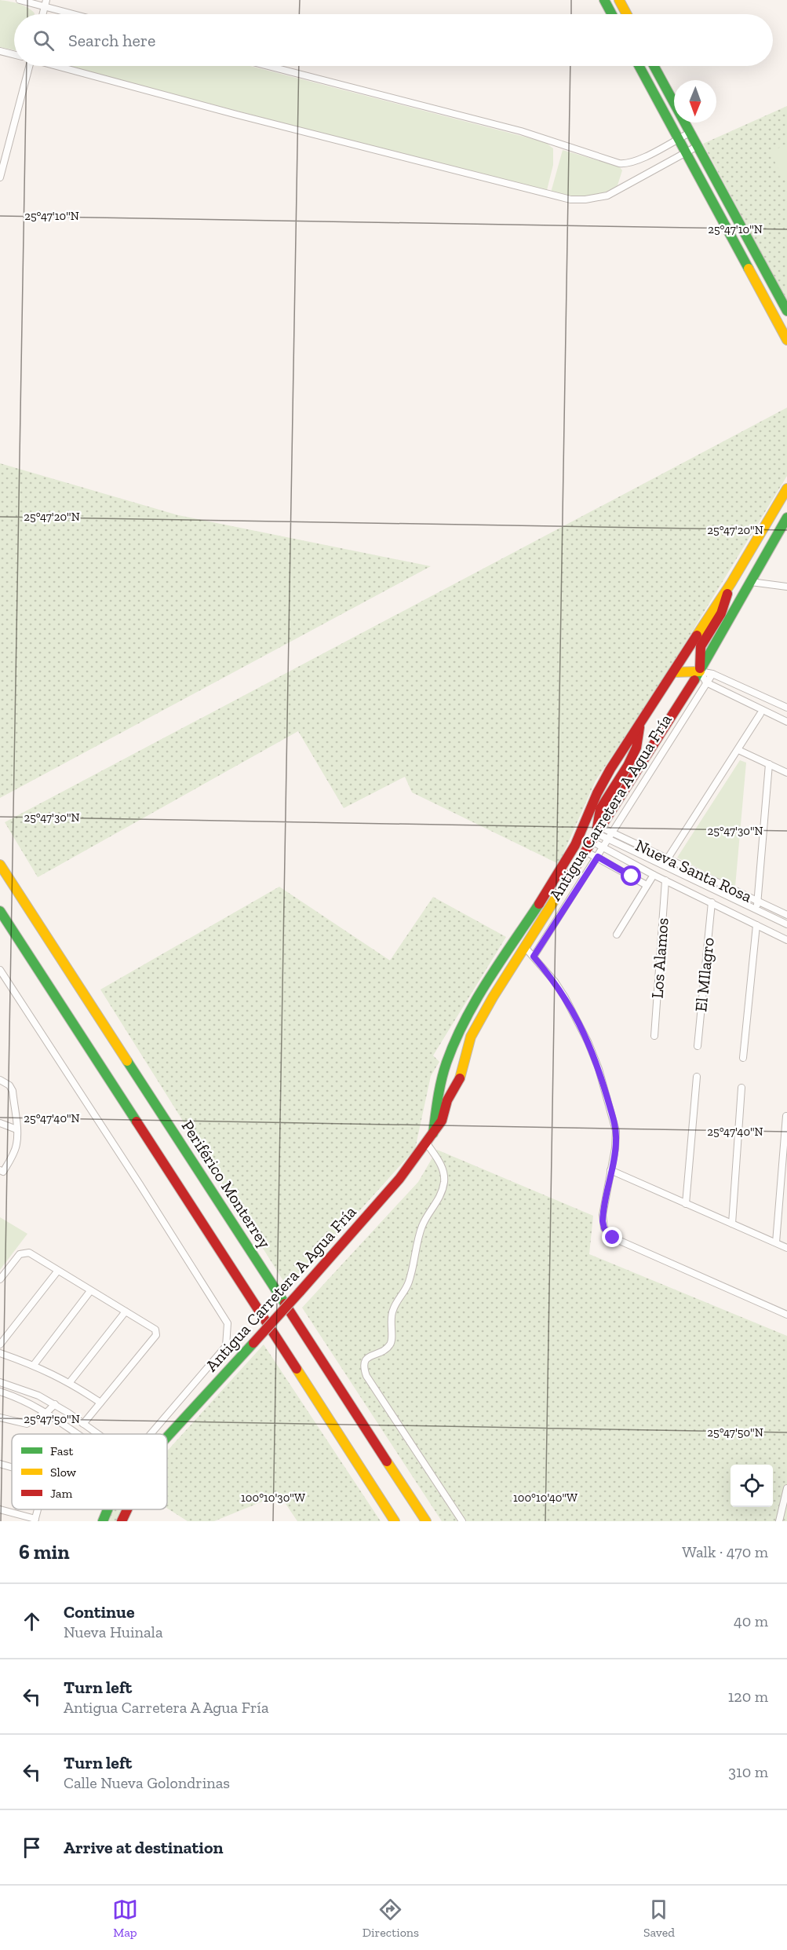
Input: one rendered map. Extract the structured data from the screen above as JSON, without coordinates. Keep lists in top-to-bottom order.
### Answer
{
  "streets": {
    "main road": ["Antigua Carretera A Agua Fría", "Periférico Monterrey"],
    "street": ["Nueva Santa Rosa", "Los Alamos", "El MIlagro"]
  },
  "crossings": [
    ["Antigua Carretera A Agua Fría", "Nueva Santa Rosa"]
  ],
  "legend": ["Fast", "Slow", "Jam"],
  "north": "bottom",
  "page": {
    "search": "Search here",
    "heading": ["6 min", "Walk · 470 m"],
    "list": [
      ["Continue", "Nueva Huinala", "40 m"],
      ["Turn left", "Antigua Carretera A Agua Fría", "120 m"],
      ["Turn left", "Calle Nueva Golondrinas", "310 m"],
      "Arrive at destination"
    ],
    "nav": ["Map", "Directions", "Saved"]
  },
  "coordinates": [
    "25°47'10\"N",
    "25°47'20\"N",
    "25°47'30\"N",
    "25°47'40\"N",
    "25°47'50\"N",
    "100°10'30\"W",
    "100°10'40\"W"
  ]
}
